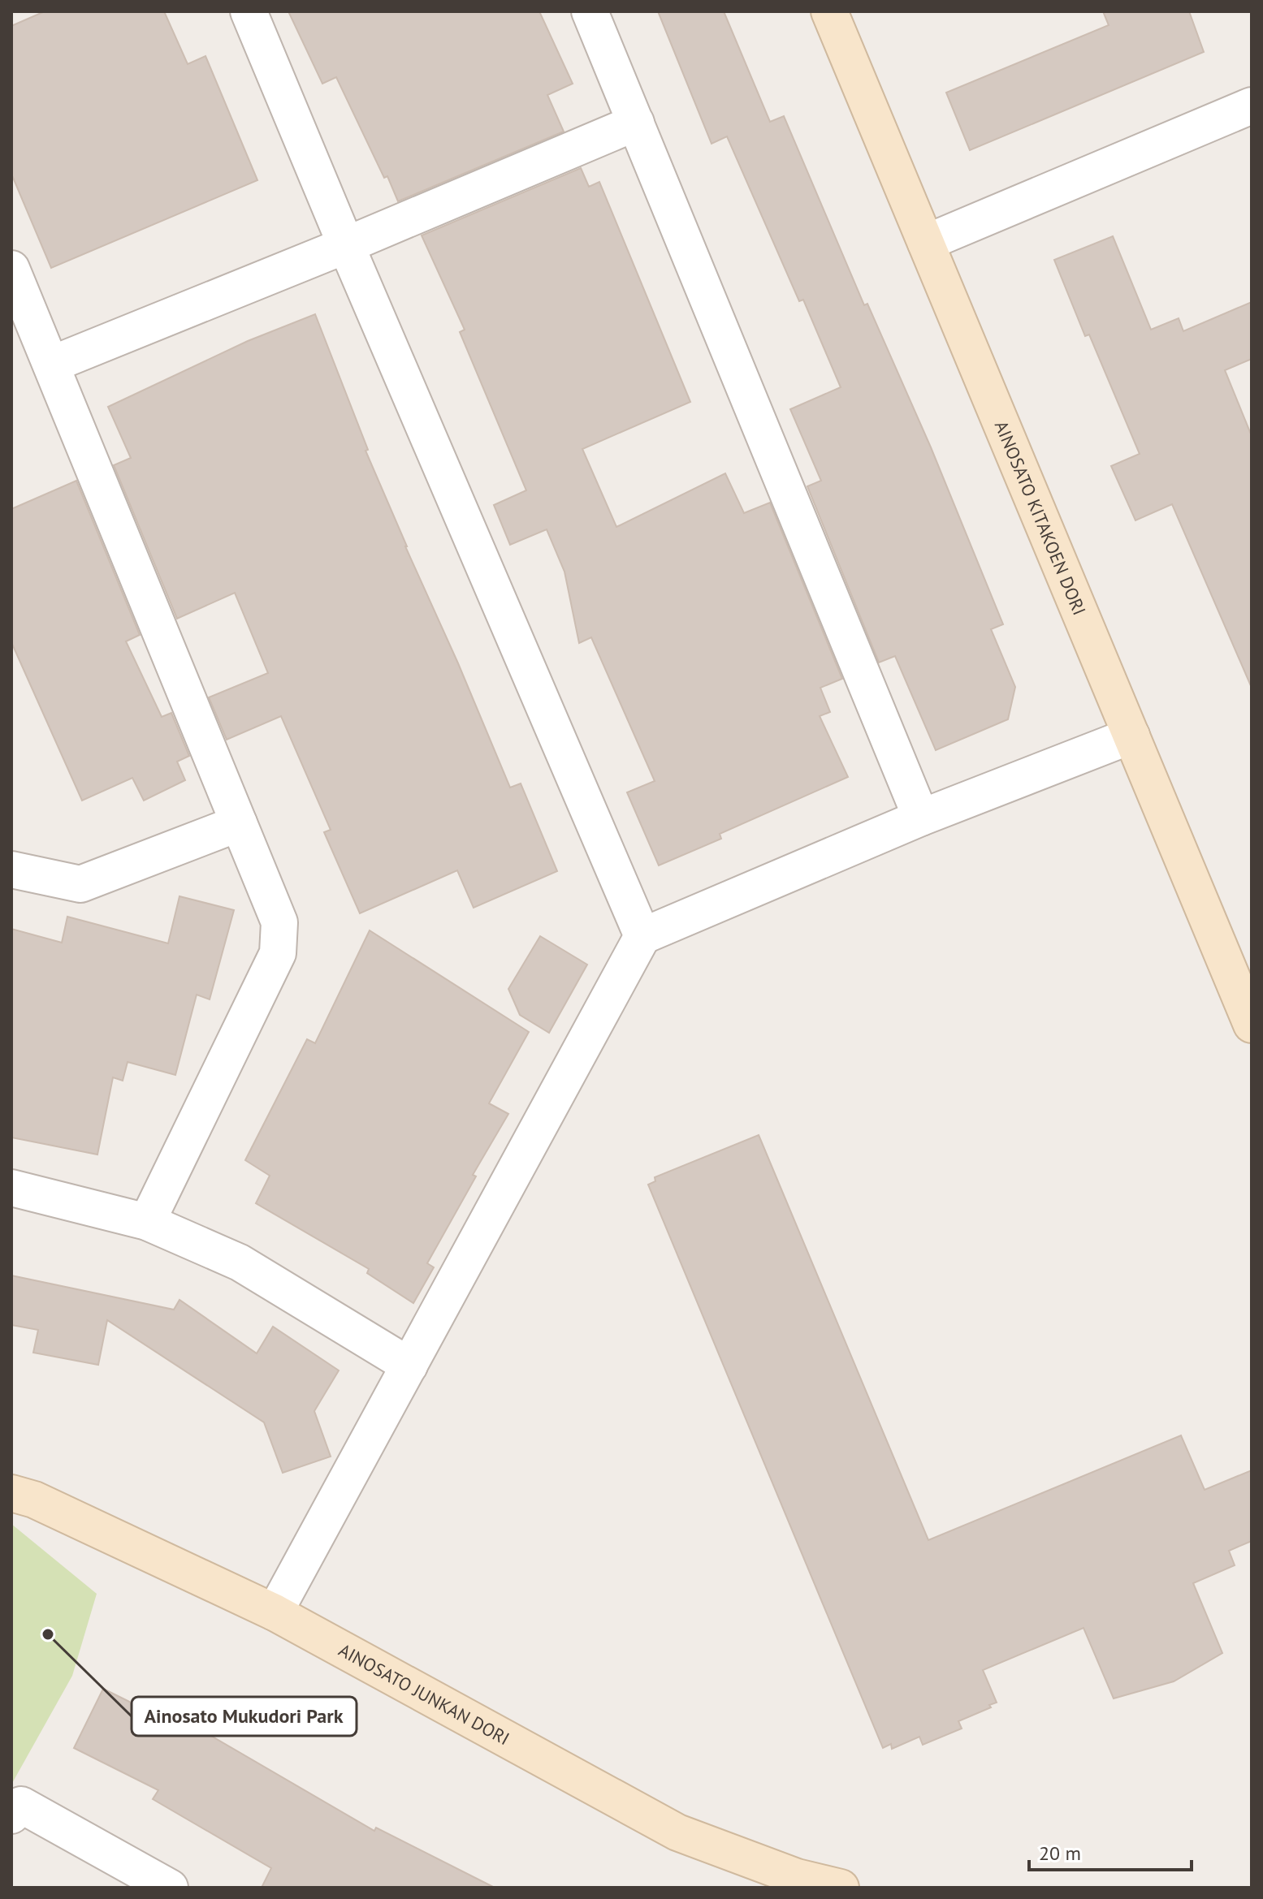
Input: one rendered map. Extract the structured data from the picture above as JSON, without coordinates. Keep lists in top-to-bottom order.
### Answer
{
  "streets": {
    "street": ["AINOSATO KITAKOEN DORI", "AINOSATO JUNKAN DORI"]
  },
  "places": ["Ainosato Mukudori Park"],
  "scale_bar": "20 m"
}
